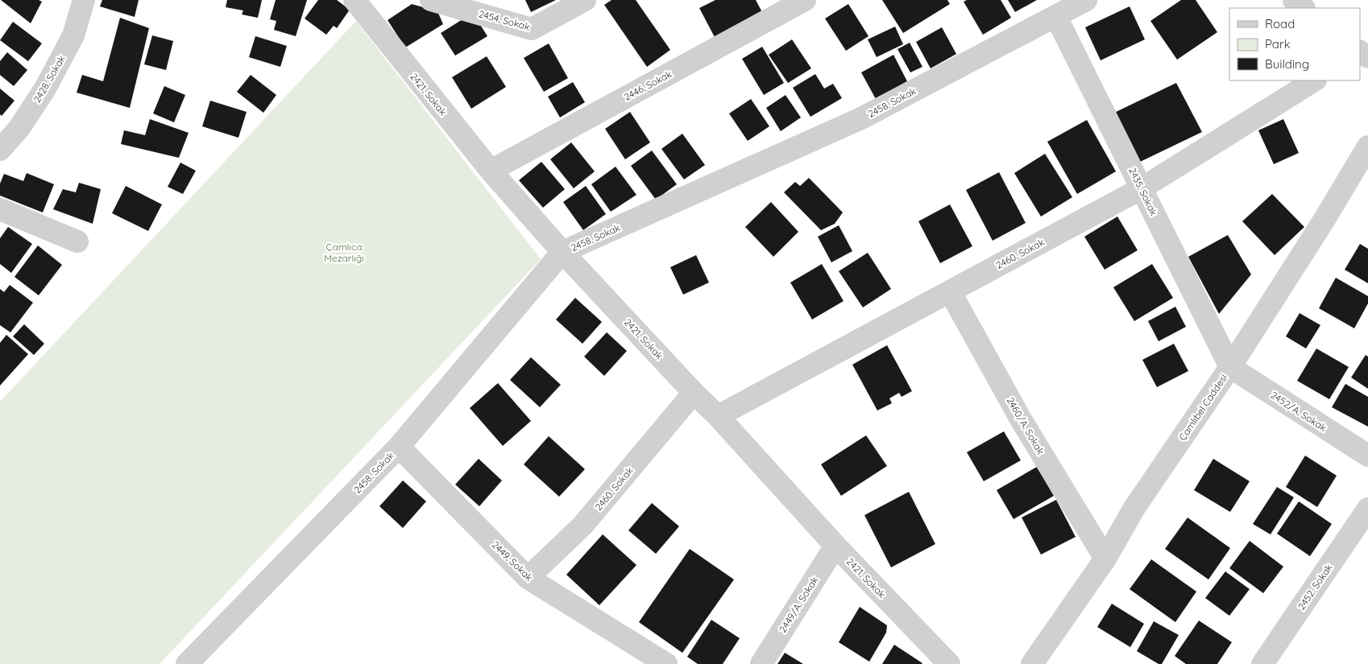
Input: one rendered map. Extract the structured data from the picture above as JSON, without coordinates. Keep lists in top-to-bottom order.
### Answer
{
  "streets": {
    "street": [
      "2454. Sokak",
      "2428. Sokak",
      "2446. Sokak",
      "2421. Sokak",
      "2458. Sokak",
      "2435. Sokak",
      "2460. Sokak",
      "Çamlıbel Caddesi",
      "2452/A. Sokak",
      "2460/A. Sokak",
      "2449. Sokak",
      "2452. Sokak",
      "2449/A. Sokak"
    ]
  },
  "crossings": [
    ["2446. Sokak", "2421. Sokak"],
    ["2421. Sokak", "2458. Sokak"],
    ["2421. Sokak", "2460. Sokak"],
    ["2421. Sokak", "2449/A. Sokak"],
    ["2458. Sokak", "2435. Sokak"],
    ["2458. Sokak", "2449. Sokak"],
    ["2435. Sokak", "2460. Sokak"],
    ["2435. Sokak", "Çamlıbel Caddesi"],
    ["2435. Sokak", "2452/A. Sokak"],
    ["2460. Sokak", "2460/A. Sokak"],
    ["2460. Sokak", "2449. Sokak"],
    ["Çamlıbel Caddesi", "2452/A. Sokak"],
    ["Çamlıbel Caddesi", "2460/A. Sokak"]
  ],
  "parks": ["Çamlıca Mezarlığı"],
  "legend": ["Road", "Park", "Building"]
}
